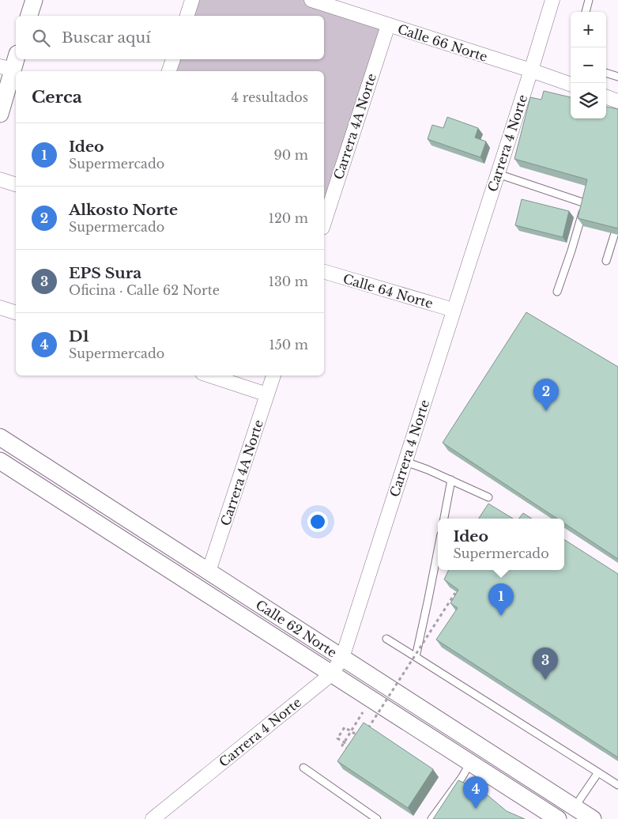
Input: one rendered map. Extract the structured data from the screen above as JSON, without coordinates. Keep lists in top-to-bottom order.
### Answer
{
  "streets": {
    "street": [
      "Calle 66 Norte",
      "Carrera 4A Norte",
      "Carrera 4 Norte",
      "Calle 64 Norte",
      "Calle 62 Norte"
    ]
  },
  "crossings": [
    ["Calle 66 Norte", "Carrera 4A Norte"],
    ["Calle 66 Norte", "Carrera 4 Norte"],
    ["Carrera 4A Norte", "Calle 62 Norte"],
    ["Carrera 4 Norte", "Calle 64 Norte"],
    ["Carrera 4 Norte", "Calle 62 Norte"]
  ],
  "page": {
    "map_buttons": ["+", "−"],
    "search": "Buscar aquí",
    "heading": ["Cerca", "4 resultados"],
    "list": [
      {
        "mark": "1",
        "name": "Ideo",
        "note": "Supermercado",
        "value": "90 m"
      },
      {
        "mark": "2",
        "name": "Alkosto Norte",
        "note": "Supermercado",
        "value": "120 m"
      },
      {
        "mark": "3",
        "name": "EPS Sura",
        "note": "Oficina · Calle 62 Norte",
        "value": "130 m"
      },
      {
        "mark": "4",
        "name": "D1",
        "note": "Supermercado",
        "value": "150 m"
      }
    ],
    "pins": [
      "2",
      "1",
      "3",
      "4"
    ],
    "popup": ["Ideo", "Supermercado"]
  }
}
